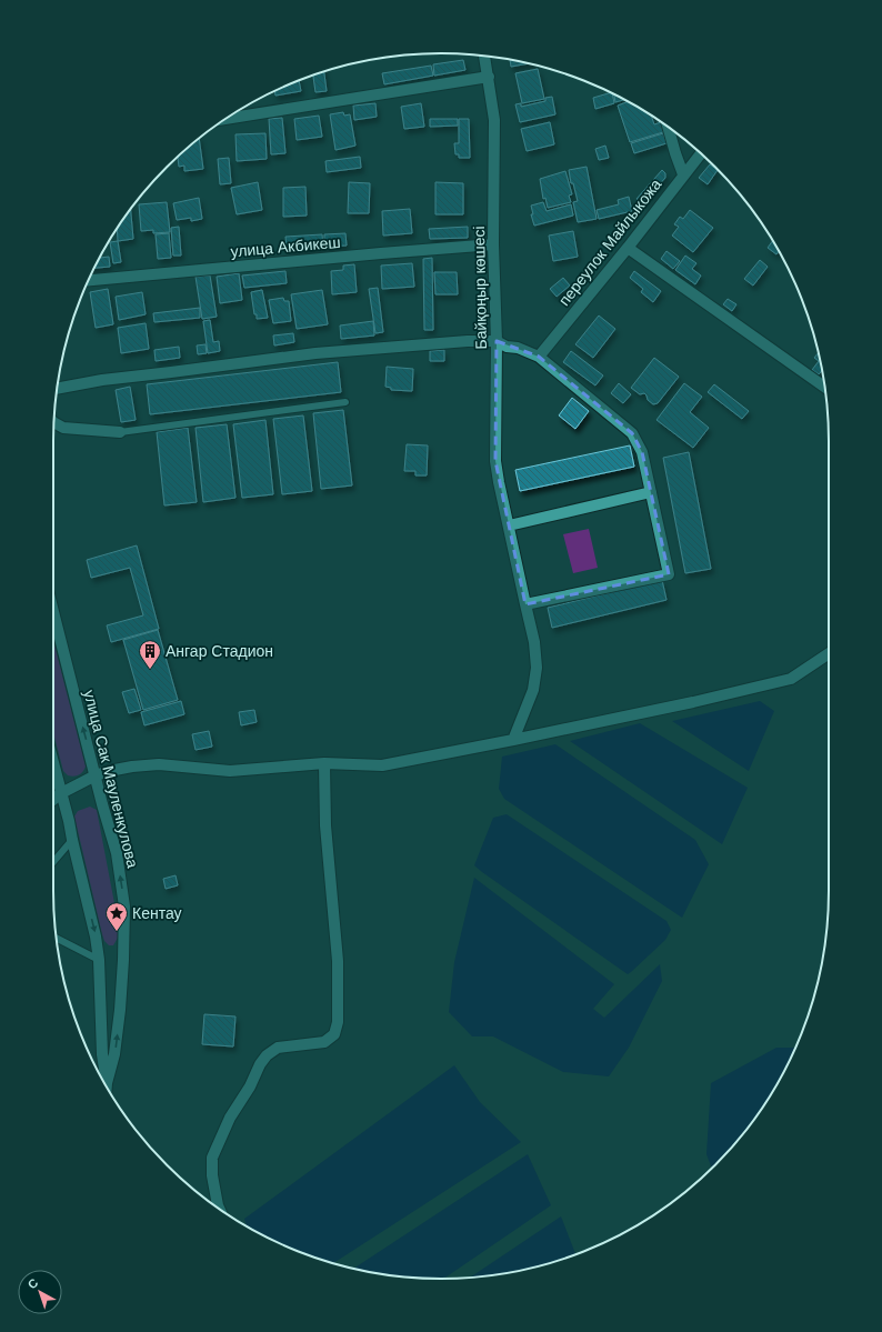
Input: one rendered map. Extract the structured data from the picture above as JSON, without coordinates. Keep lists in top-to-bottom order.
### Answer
{
  "streets": {
    "street": [
      "переулок Майлыкожа",
      "улица Акбикеш",
      "Байқоңыр көшесі",
      "улица Сак Мауленкулова"
    ]
  },
  "crossings": [
    ["улица Акбикеш", "Байқоңыр көшесі"]
  ],
  "places": {
    "building": ["Ангар Стадион"],
    "place": ["Кентау"]
  },
  "north": "top left"
}
